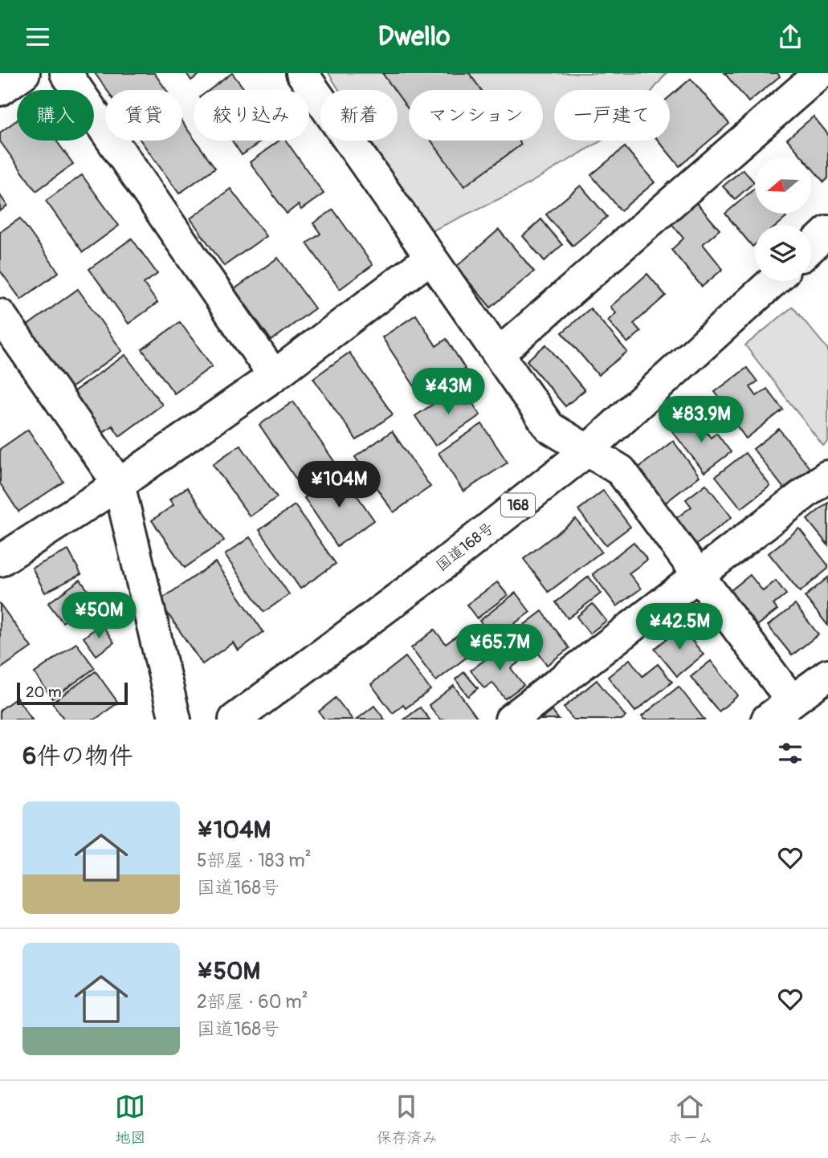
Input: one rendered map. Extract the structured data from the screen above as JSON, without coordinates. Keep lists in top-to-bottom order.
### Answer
{
  "streets": {
    "main road": ["168", "国道168号"]
  },
  "scale_bar": "20 m",
  "north": "left",
  "page": {
    "header": "Dwello",
    "chip": [
      "購入",
      "賃貸",
      "絞り込み",
      "新着",
      "マンション",
      "一戸建て"
    ],
    "price": [
      "¥43M",
      "¥83.9M",
      "¥104M",
      "¥50M",
      "¥42.5M",
      "¥65.7M"
    ],
    "scale": "20 m",
    "heading": "6件の物件",
    "list": [
      {
        "name": "¥104M",
        "note": "5部屋 · 183 m² · 国道168号"
      },
      {
        "name": "¥50M",
        "note": "2部屋 · 60 m² · 国道168号"
      }
    ],
    "tabs": ["地図", "保存済み", "ホーム"]
  }
}
